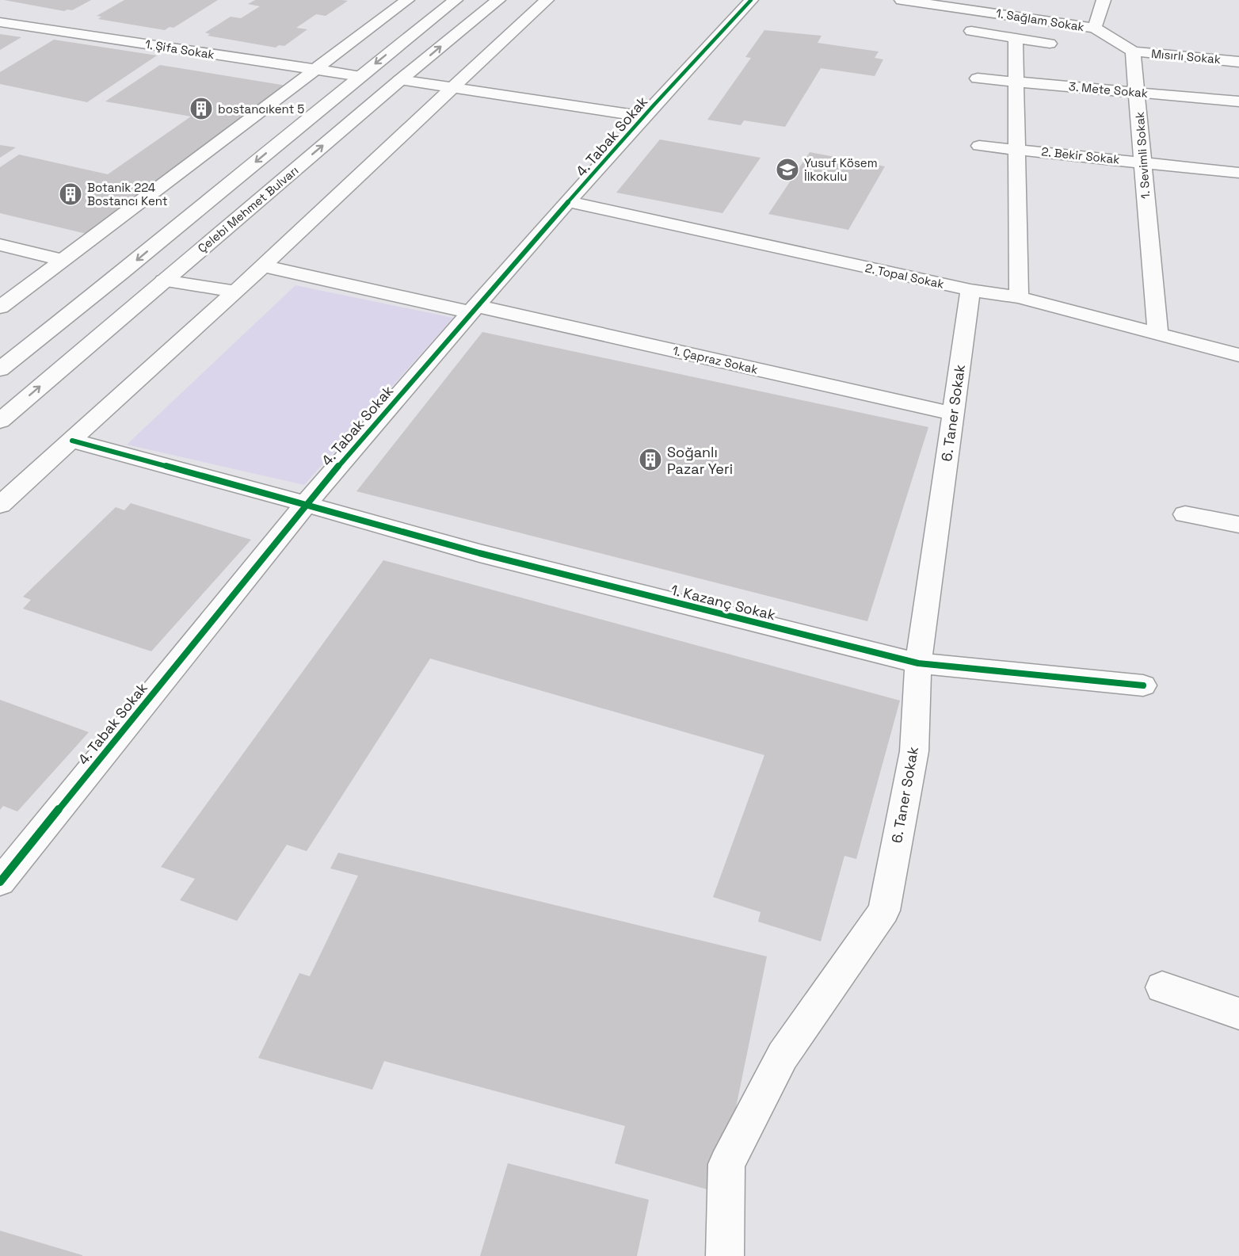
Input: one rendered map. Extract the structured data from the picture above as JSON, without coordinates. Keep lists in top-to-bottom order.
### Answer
{
  "streets": {
    "street": [
      "1. Sağlam Sokak",
      "1. Şifa Sokak",
      "Mısırlı Sokak",
      "3. Mete Sokak",
      "4. Tabak Sokak",
      "2. Bekir Sokak",
      "1. Sevimli Sokak",
      "Çelebi Mehmet Bulvarı",
      "2. Topal Sokak",
      "1. Çapraz Sokak",
      "6. Taner Sokak",
      "1. Kazanç Sokak"
    ]
  },
  "crossings": [
    ["Mısırlı Sokak", "1. Sevimli Sokak"],
    ["3. Mete Sokak", "1. Sevimli Sokak"],
    ["4. Tabak Sokak", "2. Topal Sokak"],
    ["4. Tabak Sokak", "1. Çapraz Sokak"],
    ["4. Tabak Sokak", "1. Kazanç Sokak"],
    ["2. Bekir Sokak", "1. Sevimli Sokak"],
    ["1. Sevimli Sokak", "2. Topal Sokak"],
    ["2. Topal Sokak", "6. Taner Sokak"],
    ["1. Çapraz Sokak", "6. Taner Sokak"],
    ["6. Taner Sokak", "1. Kazanç Sokak"]
  ],
  "places": {
    "building": ["bostancıkent 5", "Botanik 224 Bostancı Kent", "Soğanlı Pazar Yeri"],
    "school or university": ["Yusuf Kösem İlkokulu"]
  }
}
